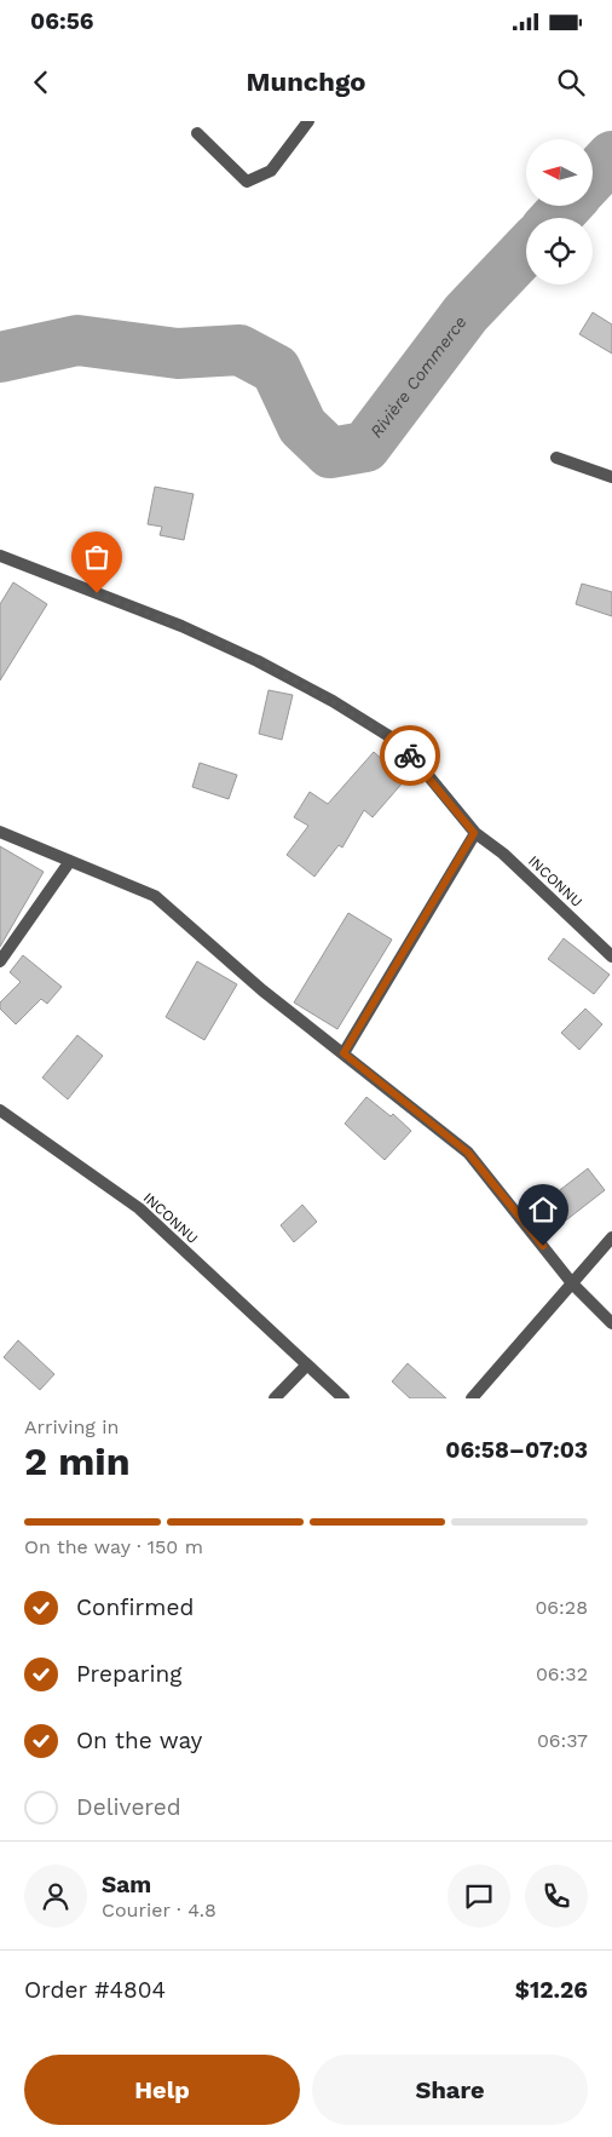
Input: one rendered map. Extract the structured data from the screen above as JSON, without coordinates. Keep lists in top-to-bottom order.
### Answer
{
  "streets": {
    "street": ["INCONNU"]
  },
  "water": ["Rivière Commerce"],
  "north": "left",
  "page": {
    "status": "06:56",
    "header": "Munchgo",
    "heading": ["2 min", "Arriving in", "06:58–07:03"],
    "panel": [
      "Sam",
      "Courier · 4.8",
      "Order #4804",
      "$12.26"
    ],
    "bar": "On the way · 150 m",
    "list": [
      ["Confirmed", "06:28"],
      ["Preparing", "06:32"],
      ["On the way", "06:37"],
      "Delivered"
    ],
    "buttons": ["Help", "Share"]
  }
}
